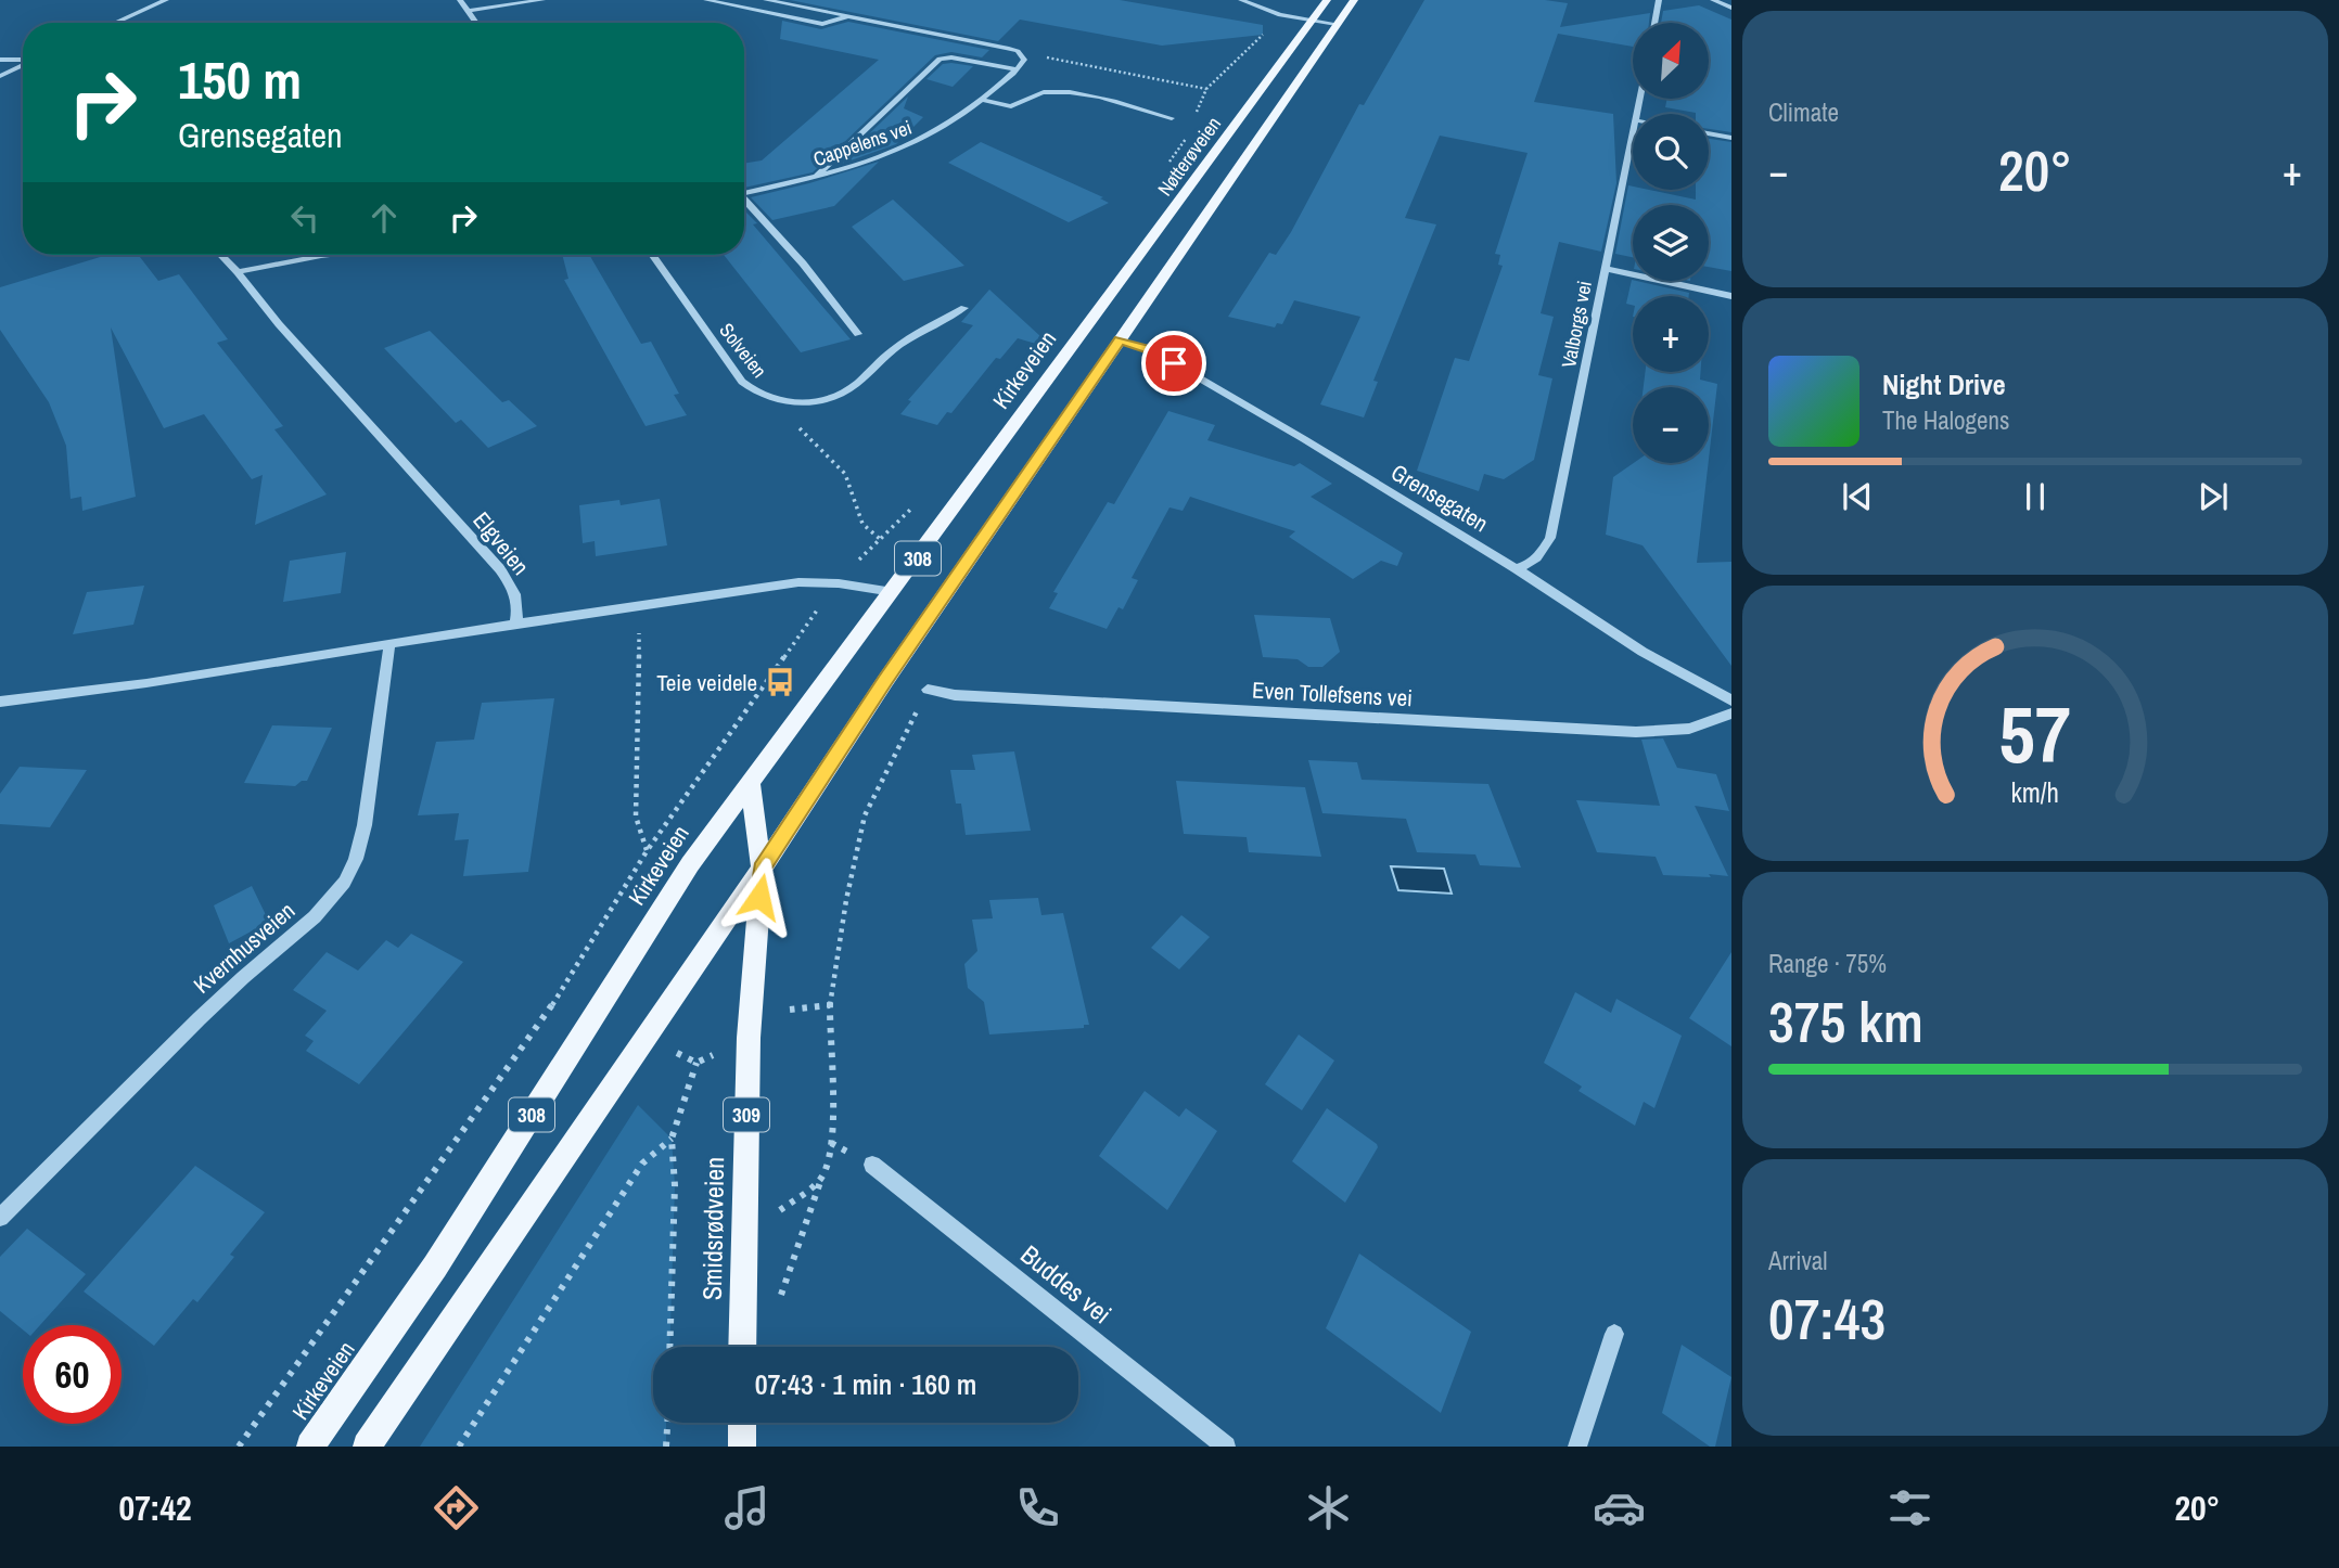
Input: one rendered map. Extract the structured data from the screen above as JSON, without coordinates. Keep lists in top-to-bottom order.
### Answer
{
  "streets": {
    "main road": [
      "Nøtterøveien",
      "Kirkeveien",
      "308",
      "309",
      "Smidsrødveien"
    ],
    "street": [
      "Cappelens vei",
      "Valborgs vei",
      "Solveien",
      "Grensegaten",
      "Elgveien",
      "Even Tollefsens vei",
      "Kvernhusveien",
      "Buddes vei"
    ]
  },
  "crossings": [
    ["Nøtterøveien", "Kirkeveien"],
    ["Valborgs vei", "Grensegaten"],
    ["Kirkeveien", "Smidsrødveien"],
    ["Grensegaten", "308"],
    ["308", "Smidsrødveien"]
  ],
  "places": {
    "bus stop": ["Teie veidele"]
  },
  "north": "top right",
  "page": {
    "tile": [
      "Climate",
      ["Range · 75%", "375 km"],
      ["Arrival", "07:43"]
    ],
    "map_buttons": ["+", "−"],
    "turn": ["150 m", "Grensegaten"],
    "heat": ["−", "20°", "+"],
    "song": ["Night Drive", "The Halogens"],
    "limit": "60",
    "trip": "07:43 · 1 min · 160 m",
    "tabs": ["07:42", "20°"],
    "gauge": ["57", "km/h"]
  }
}
